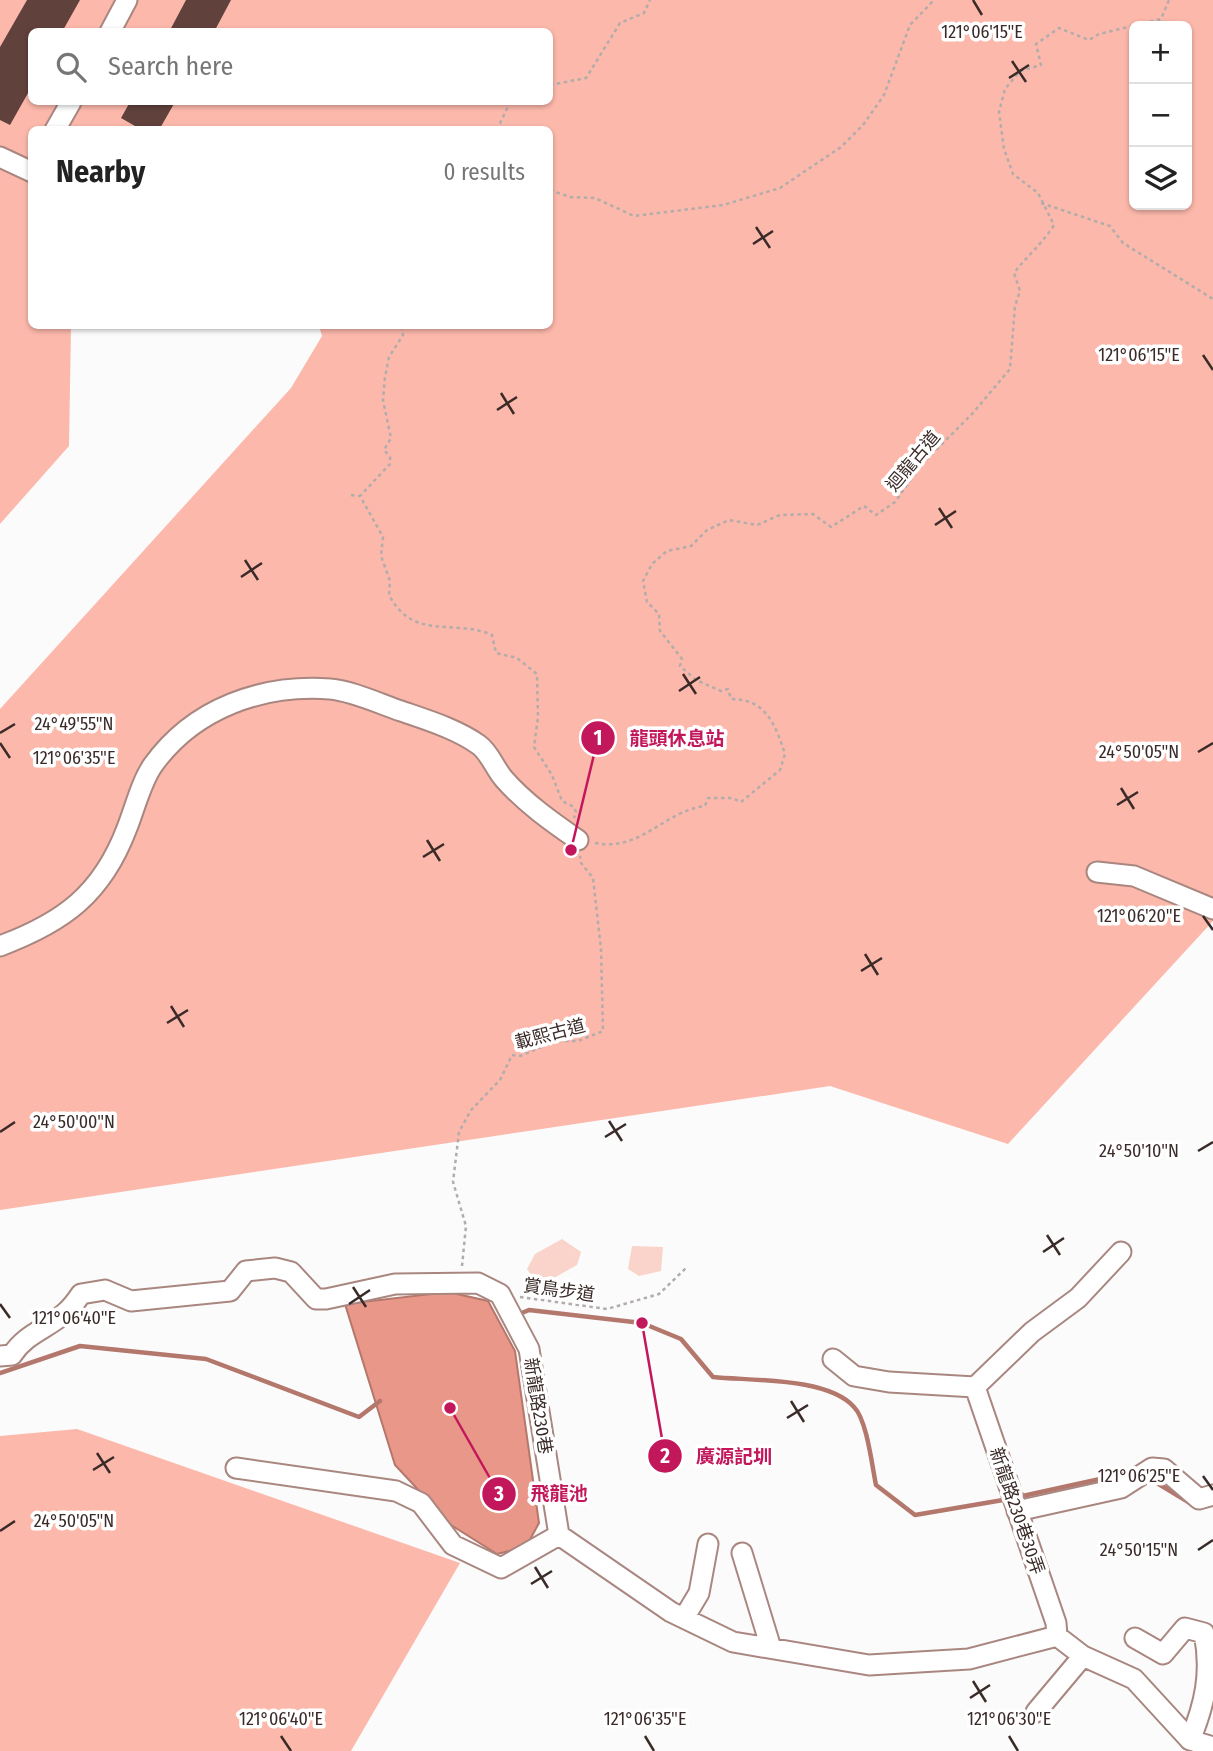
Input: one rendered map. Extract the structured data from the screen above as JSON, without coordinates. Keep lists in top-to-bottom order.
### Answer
{
  "streets": {
    "lane": ["新龍路230巷", "新龍路230巷30弄"],
    "path": ["迴龍古道", "載熙古道", "賞鳥步道"]
  },
  "crossings": [
    ["迴龍古道", "載熙古道"],
    ["賞鳥步道", "新龍路230巷"]
  ],
  "places": ["龍頭休息站", "廣源記圳", "飛龍池"],
  "page": {
    "map_buttons": ["+", "−"],
    "search": "Search here",
    "heading": ["Nearby", "0 results"]
  },
  "coordinates": [
    "121°06'15\"E",
    "24°49'55\"N",
    "24°50'05\"N",
    "121°06'35\"E",
    "121°06'20\"E",
    "24°50'00\"N",
    "24°50'10\"N",
    "121°06'40\"E",
    "121°06'25\"E",
    "24°50'15\"N",
    "121°06'30\"E"
  ]
}
